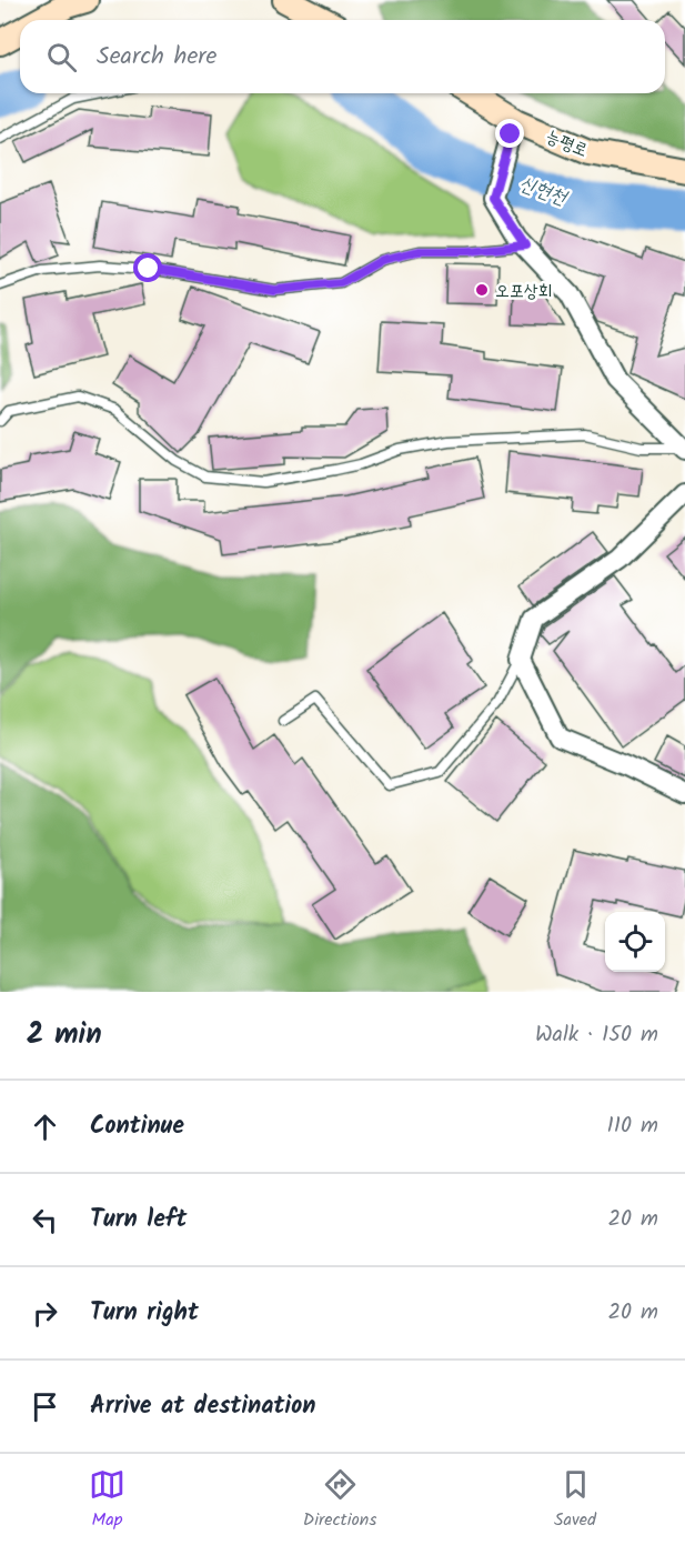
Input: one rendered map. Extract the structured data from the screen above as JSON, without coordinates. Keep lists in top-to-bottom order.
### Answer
{
  "streets": {
    "main road": ["능평로"]
  },
  "water": ["신현천"],
  "places": ["오포상회"],
  "page": {
    "search": "Search here",
    "heading": ["2 min", "Walk · 150 m"],
    "list": [
      ["Continue", "110 m"],
      ["Turn left", "20 m"],
      ["Turn right", "20 m"],
      "Arrive at destination"
    ],
    "nav": ["Map", "Directions", "Saved"]
  }
}
